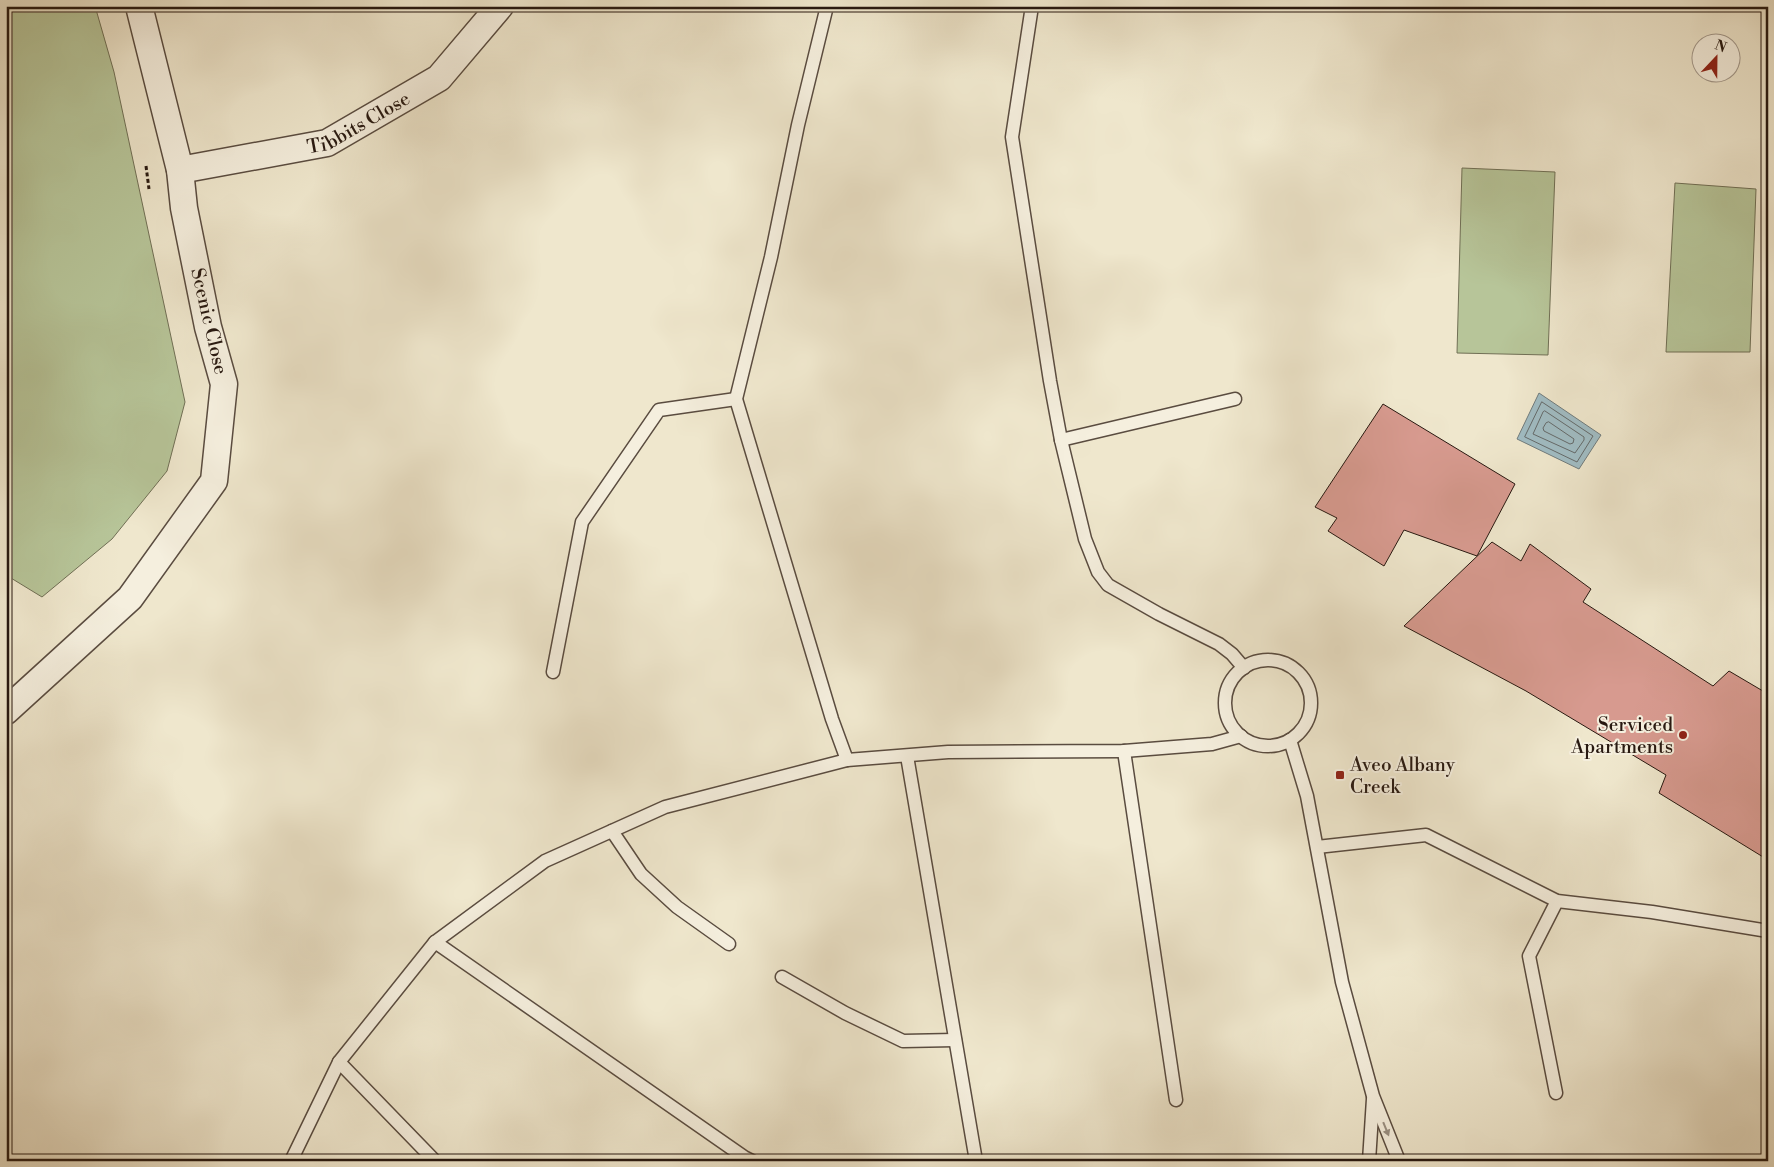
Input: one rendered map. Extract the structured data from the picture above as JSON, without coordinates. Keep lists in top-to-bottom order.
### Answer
{
  "streets": {
    "street": ["Tibbits Close", "Scenic Close"]
  },
  "crossings": [
    ["Tibbits Close", "Scenic Close"]
  ],
  "places": {
    "other": ["Serviced Apartments"],
    "transit": ["Aveo Albany Creek"]
  },
  "north": "top"
}
